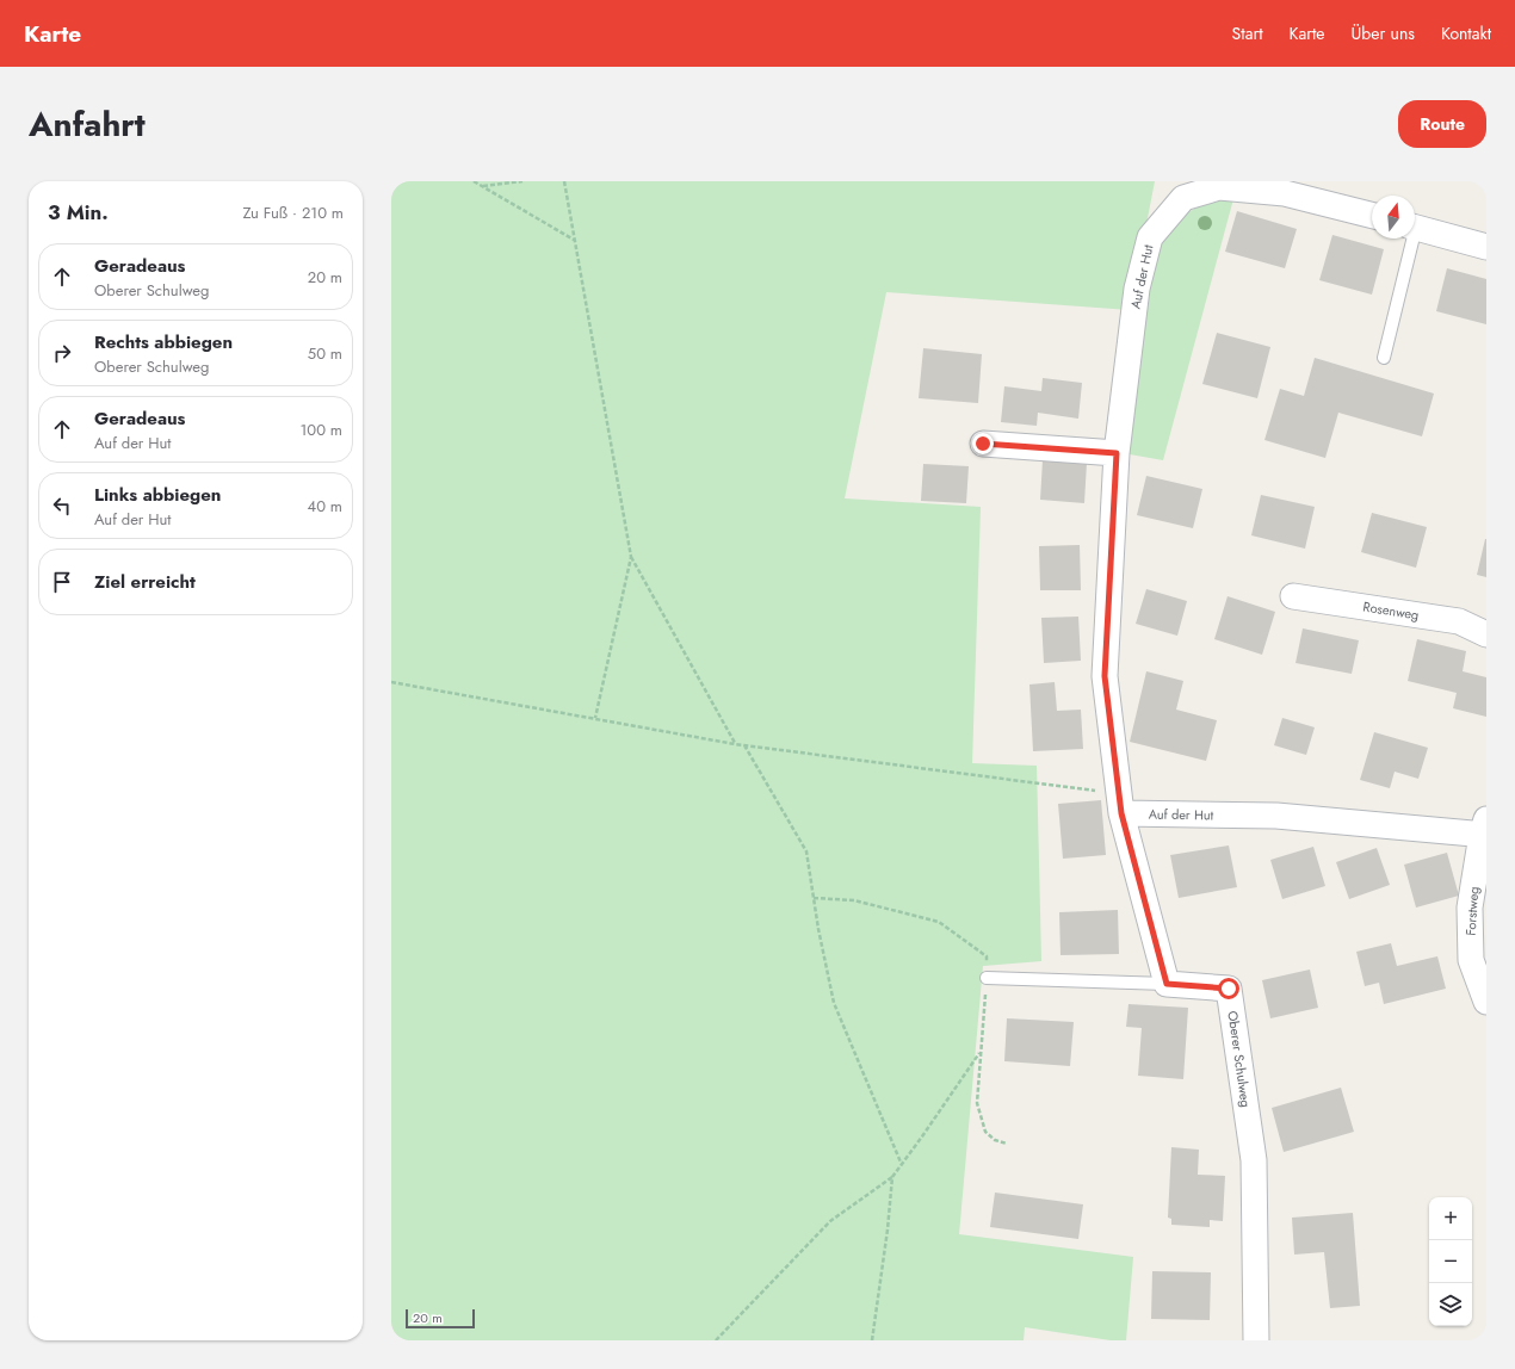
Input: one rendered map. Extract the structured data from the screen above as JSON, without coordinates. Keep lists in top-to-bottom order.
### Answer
{
  "streets": {
    "street": [
      "Auf der Hut",
      "Rosenweg",
      "Forstweg",
      "Oberer Schulweg"
    ]
  },
  "crossings": [
    ["Auf der Hut", "Forstweg"]
  ],
  "scale_bar": "20 m",
  "north": "top",
  "page": {
    "header": "Karte",
    "nav": [
      "Start",
      "Karte",
      "Über uns",
      "Kontakt"
    ],
    "title": "Anfahrt",
    "buttons": "Route",
    "heading": ["3 Min.", "Zu Fuß · 210 m"],
    "list": [
      ["Geradeaus", "Oberer Schulweg", "20 m"],
      ["Rechts abbiegen", "Oberer Schulweg", "50 m"],
      ["Geradeaus", "Auf der Hut", "100 m"],
      ["Links abbiegen", "Auf der Hut", "40 m"],
      "Ziel erreicht"
    ],
    "map_buttons": ["+", "−"],
    "scale": "20 m"
  }
}
